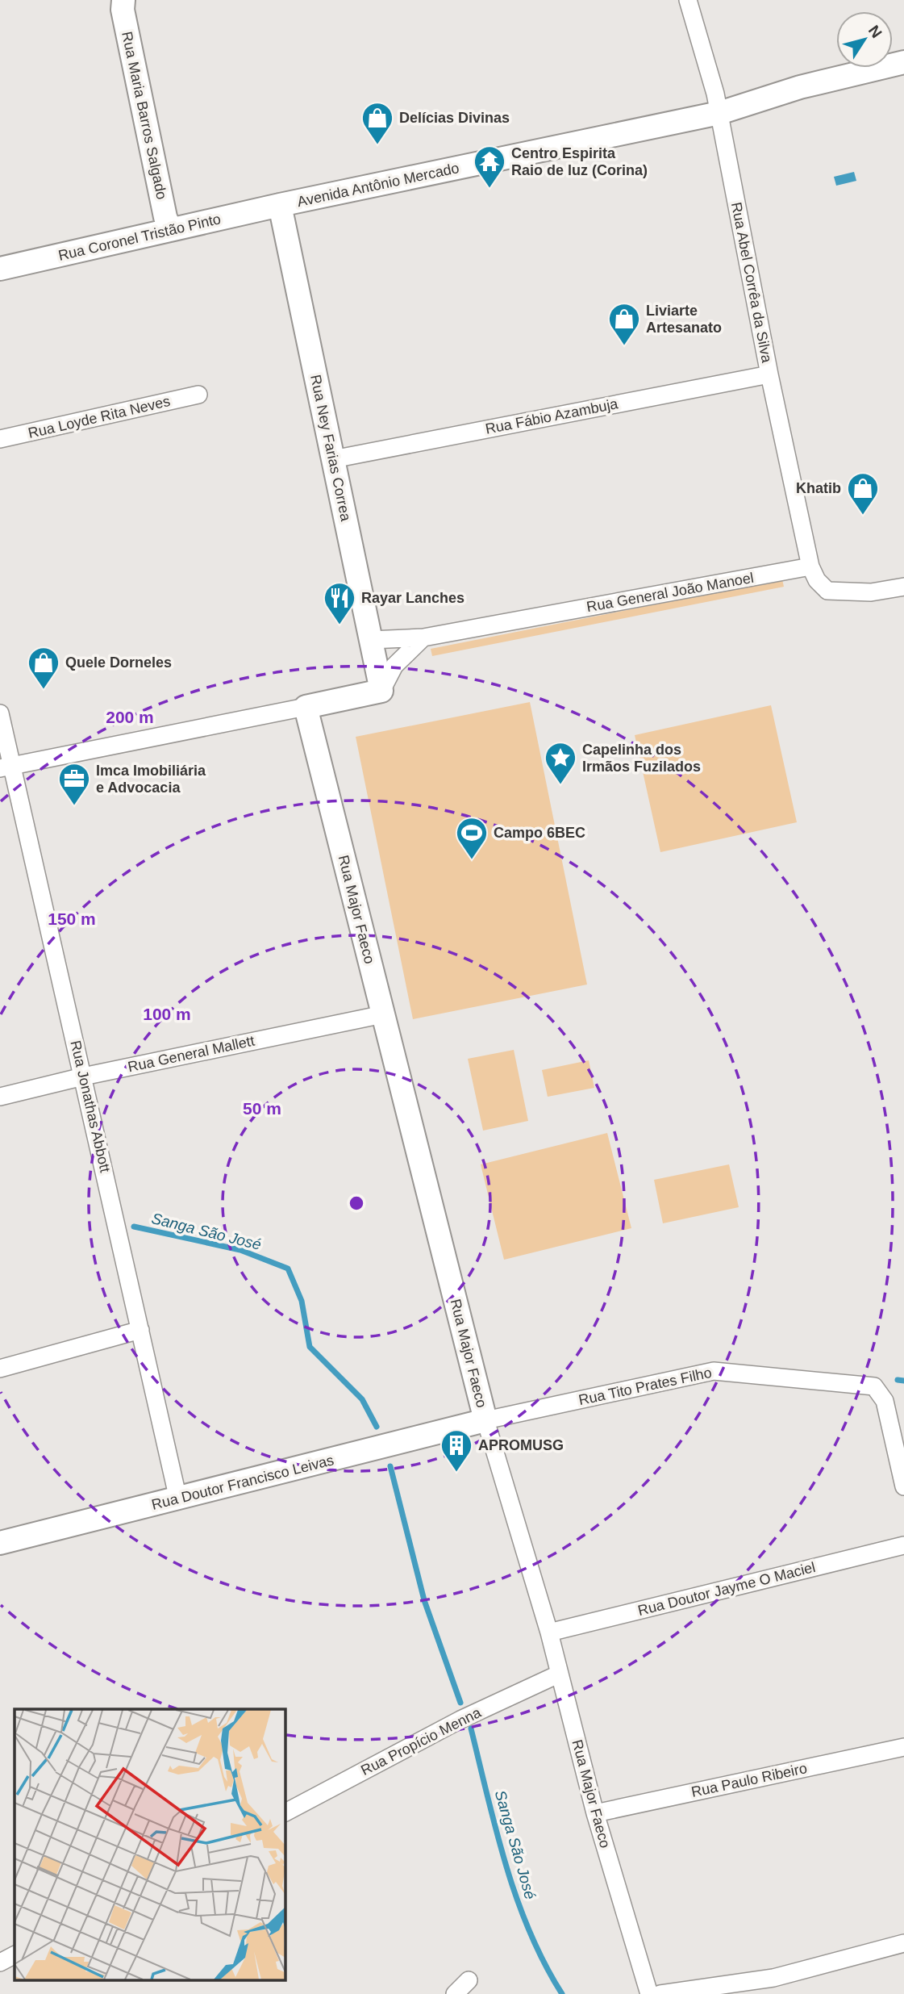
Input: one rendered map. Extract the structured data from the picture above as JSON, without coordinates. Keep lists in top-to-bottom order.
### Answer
{
  "streets": {
    "street": [
      "Rua Maria Barros Salgado",
      "Avenida Antônio Mercado",
      "Rua Coronel Tristão Pinto",
      "Rua Abel Corrêa da Silva",
      "Rua Fábio Azambuja",
      "Rua Loyde Rita Neves",
      "Rua Ney Farias Correa",
      "Rua General João Manoel",
      "Rua Major Faeco",
      "Rua General Mallett",
      "Rua Jonathas Abbott",
      "Rua Tito Prates Filho",
      "Rua Doutor Francisco Leivas",
      "Rua Doutor Jayme O Maciel",
      "Rua Propício Menna",
      "Rua Paulo Ribeiro"
    ]
  },
  "crossings": [
    ["Rua Maria Barros Salgado", "Rua Coronel Tristão Pinto"],
    ["Avenida Antônio Mercado", "Rua Coronel Tristão Pinto"],
    ["Avenida Antônio Mercado", "Rua Abel Corrêa da Silva"],
    ["Avenida Antônio Mercado", "Rua Ney Farias Correa"],
    ["Rua Coronel Tristão Pinto", "Rua Ney Farias Correa"],
    ["Rua Abel Corrêa da Silva", "Rua Fábio Azambuja"],
    ["Rua Abel Corrêa da Silva", "Rua General João Manoel"],
    ["Rua Fábio Azambuja", "Rua Ney Farias Correa"],
    ["Rua Ney Farias Correa", "Rua General João Manoel"],
    ["Rua Major Faeco", "Rua General Mallett"],
    ["Rua Major Faeco", "Rua Tito Prates Filho"],
    ["Rua Major Faeco", "Rua Doutor Francisco Leivas"],
    ["Rua Major Faeco", "Rua Doutor Jayme O Maciel"],
    ["Rua Major Faeco", "Rua Propício Menna"],
    ["Rua Major Faeco", "Rua Paulo Ribeiro"],
    ["Rua General Mallett", "Rua Jonathas Abbott"],
    ["Rua Jonathas Abbott", "Rua Doutor Francisco Leivas"],
    ["Rua Tito Prates Filho", "Rua Doutor Francisco Leivas"]
  ],
  "water": ["Sanga São José"],
  "places": {
    "shop": [
      "Delícias Divinas",
      "Liviarte Artesanato",
      "Khatib",
      "Quele Dorneles"
    ],
    "temple": ["Centro Espirita Raio de luz (Corina)"],
    "restaurant": ["Rayar Lanches"],
    "place": ["Capelinha dos Irmãos Fuzilados"],
    "office": ["Imca Imobiliária e Advocacia"],
    "sports": ["Campo 6BEC"],
    "building": ["APROMUSG"]
  },
  "north": "top right",
  "rings": [
    "200 m",
    "150 m",
    "100 m",
    "50 m"
  ]
}
